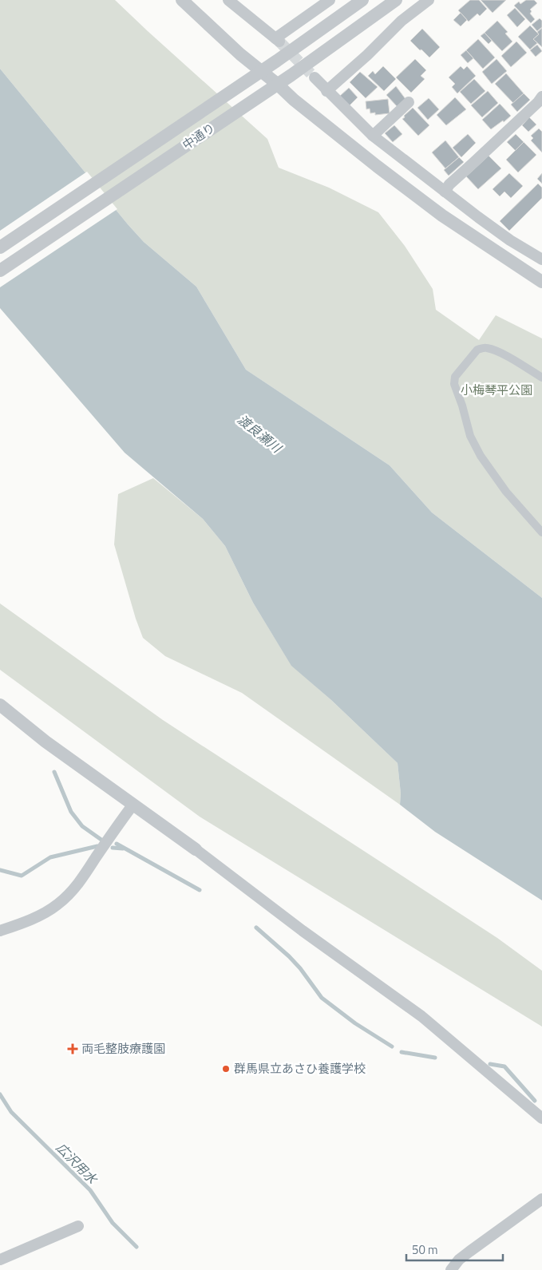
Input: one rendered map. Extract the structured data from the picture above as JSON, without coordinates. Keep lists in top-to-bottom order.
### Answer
{
  "streets": {
    "street": ["中通り"]
  },
  "water": ["渡良瀬川", "広沢用水"],
  "parks": ["小梅琴平公園"],
  "places": {
    "health": ["両毛整肢療護園"],
    "other": ["群馬県立あさひ養護学校"]
  },
  "scale_bar": "50 m"
}
